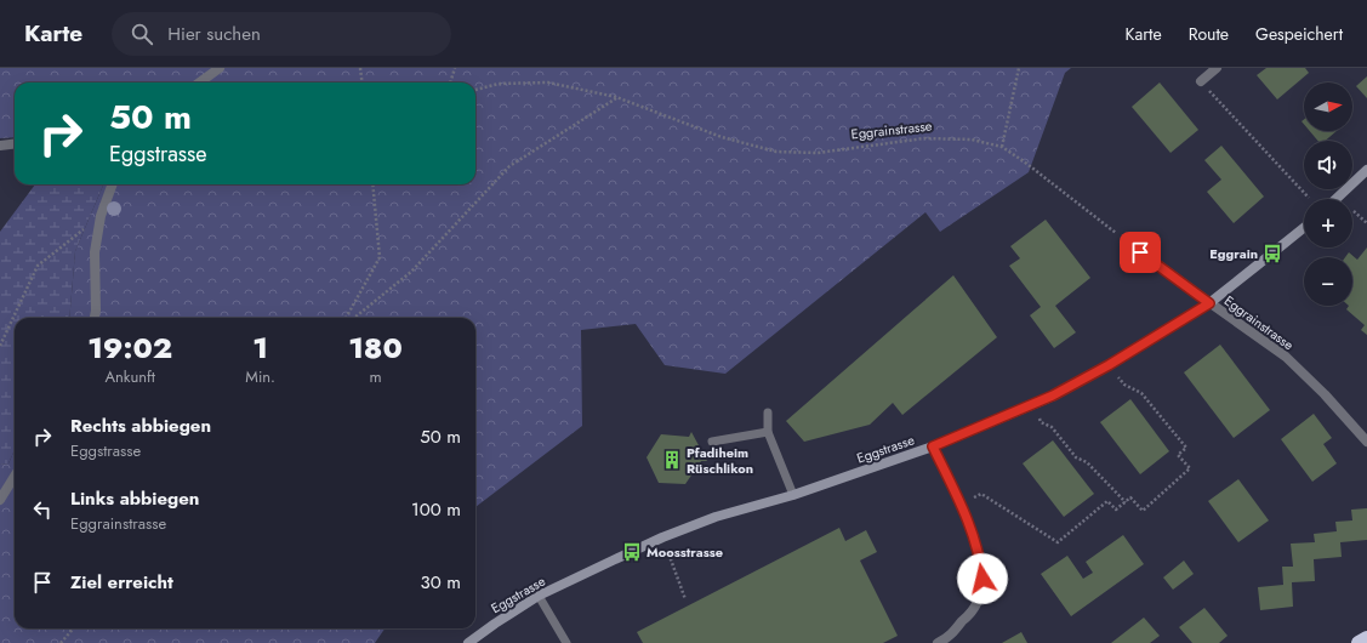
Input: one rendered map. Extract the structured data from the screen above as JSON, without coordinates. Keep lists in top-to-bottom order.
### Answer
{
  "streets": {
    "main road": ["Eggstrasse"],
    "street": ["Eggrainstrasse"]
  },
  "crossings": [
    ["Eggrainstrasse", "Eggstrasse"]
  ],
  "places": {
    "bus stop": ["Eggrain", "Moosstrasse"],
    "building": ["Pfadiheim Rüschlikon"]
  },
  "north": "right",
  "page": {
    "header": "Karte",
    "search": "Hier suchen",
    "nav": ["Karte", "Route", "Gespeichert"],
    "map_buttons": ["+", "−"],
    "turn": ["50 m", "Eggstrasse"],
    "eta": [
      "19:02",
      "Ankunft",
      "1",
      "Min.",
      "180",
      "m"
    ],
    "list": [
      {
        "name": "Rechts abbiegen",
        "note": "Eggstrasse",
        "value": "50 m"
      },
      {
        "name": "Links abbiegen",
        "note": "Eggrainstrasse",
        "value": "100 m"
      },
      {
        "name": "Ziel erreicht",
        "value": "30 m"
      }
    ]
  }
}
